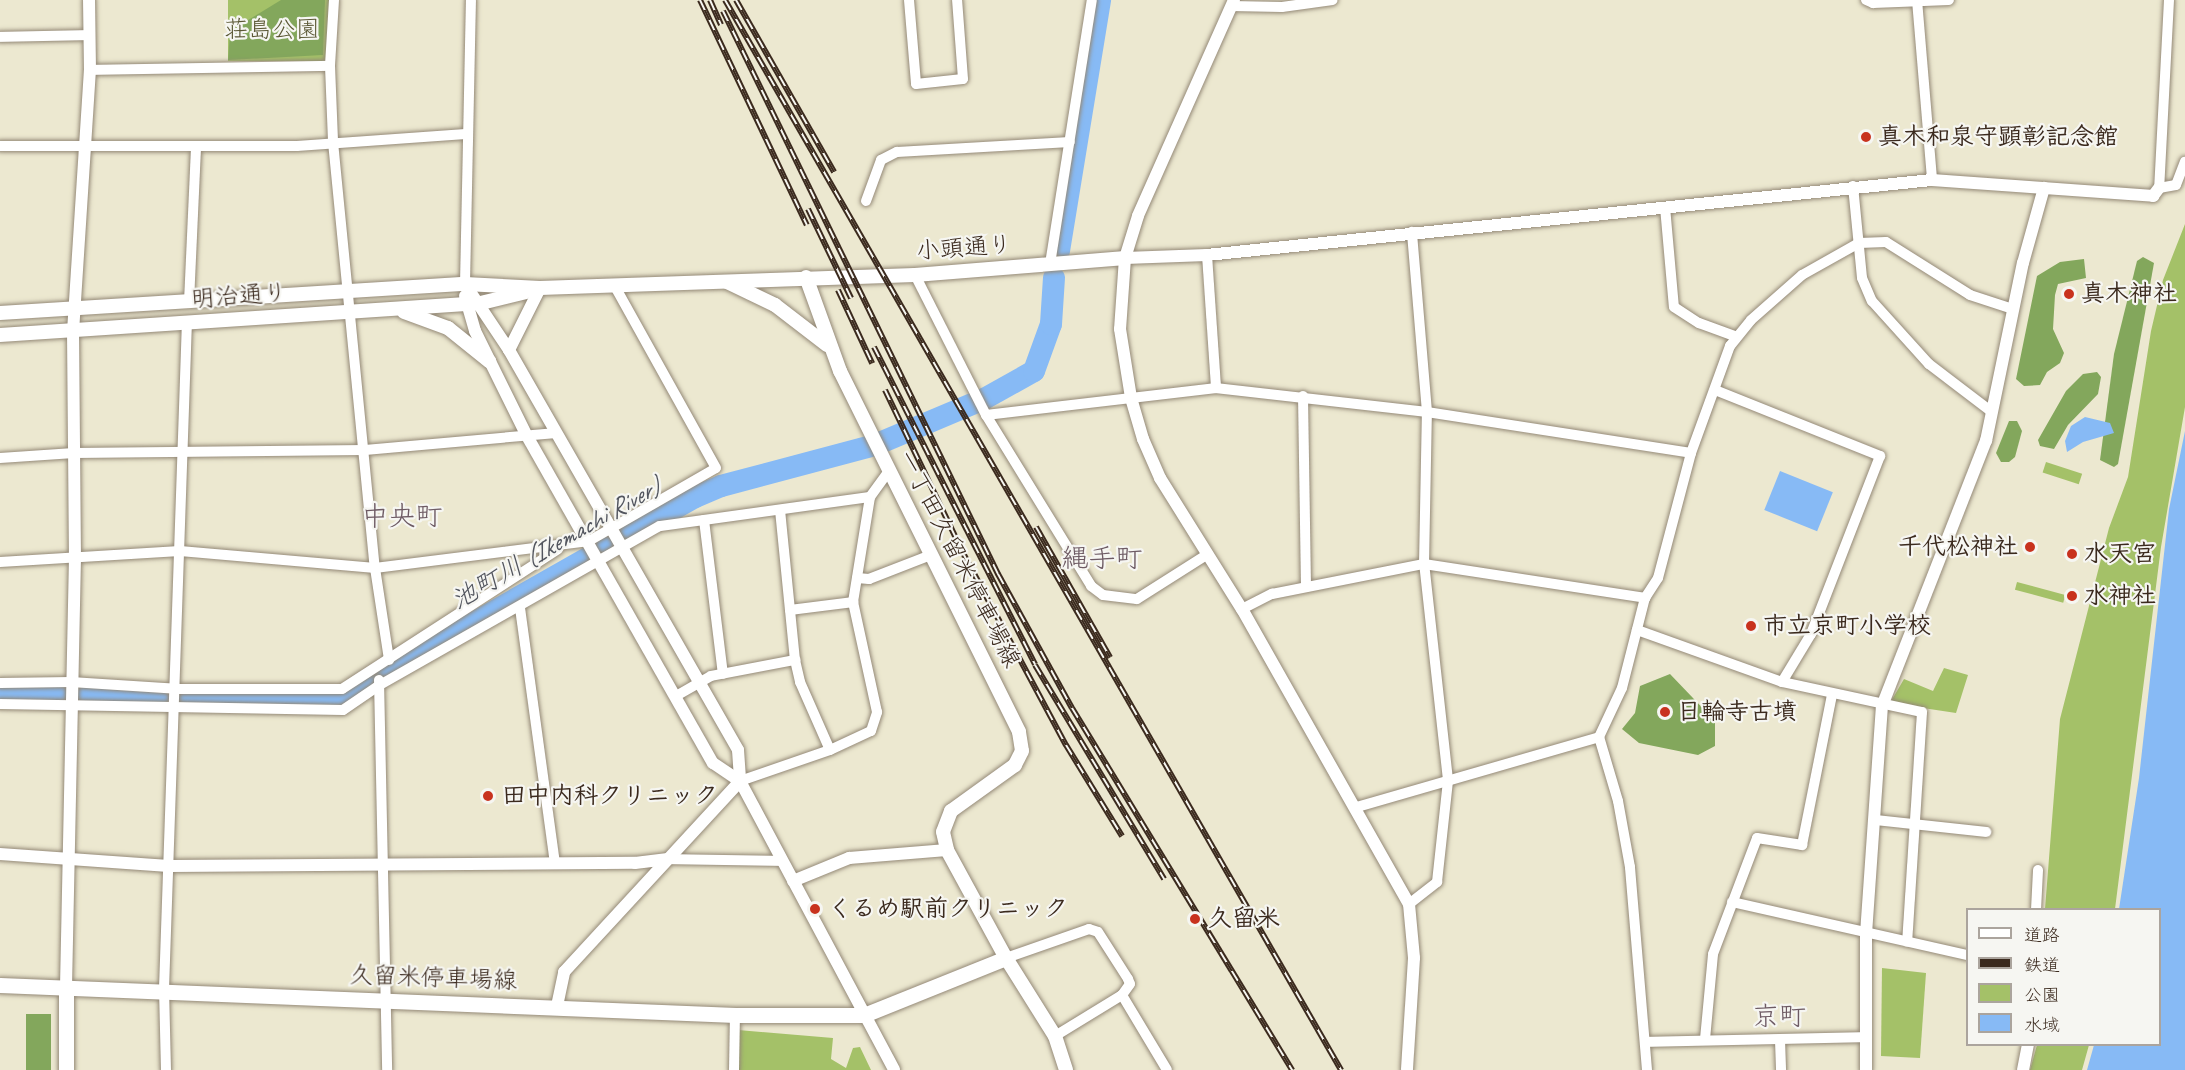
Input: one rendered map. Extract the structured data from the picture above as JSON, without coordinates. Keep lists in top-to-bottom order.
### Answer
{
  "streets": {
    "main road": [
      "小頭通り",
      "明治通り",
      "一丁田久留米停車場線",
      "久留米停車場線"
    ]
  },
  "crossings": [
    ["小頭通り", "一丁田久留米停車場線"]
  ],
  "districts": ["中央町", "縄手町", "京町"],
  "water": ["池町川 (Ikemachi River)"],
  "parks": ["荘島公園"],
  "places": [
    "真木和泉守顕彰記念館",
    "真木神社",
    "千代松神社",
    "水天宮",
    "水神社",
    "市立京町小学校",
    "日輪寺古墳",
    "田中内科クリニック",
    "くるめ駅前クリニック",
    "久留米"
  ],
  "legend": [
    "道路",
    "鉄道",
    "公園",
    "水域"
  ]
}
